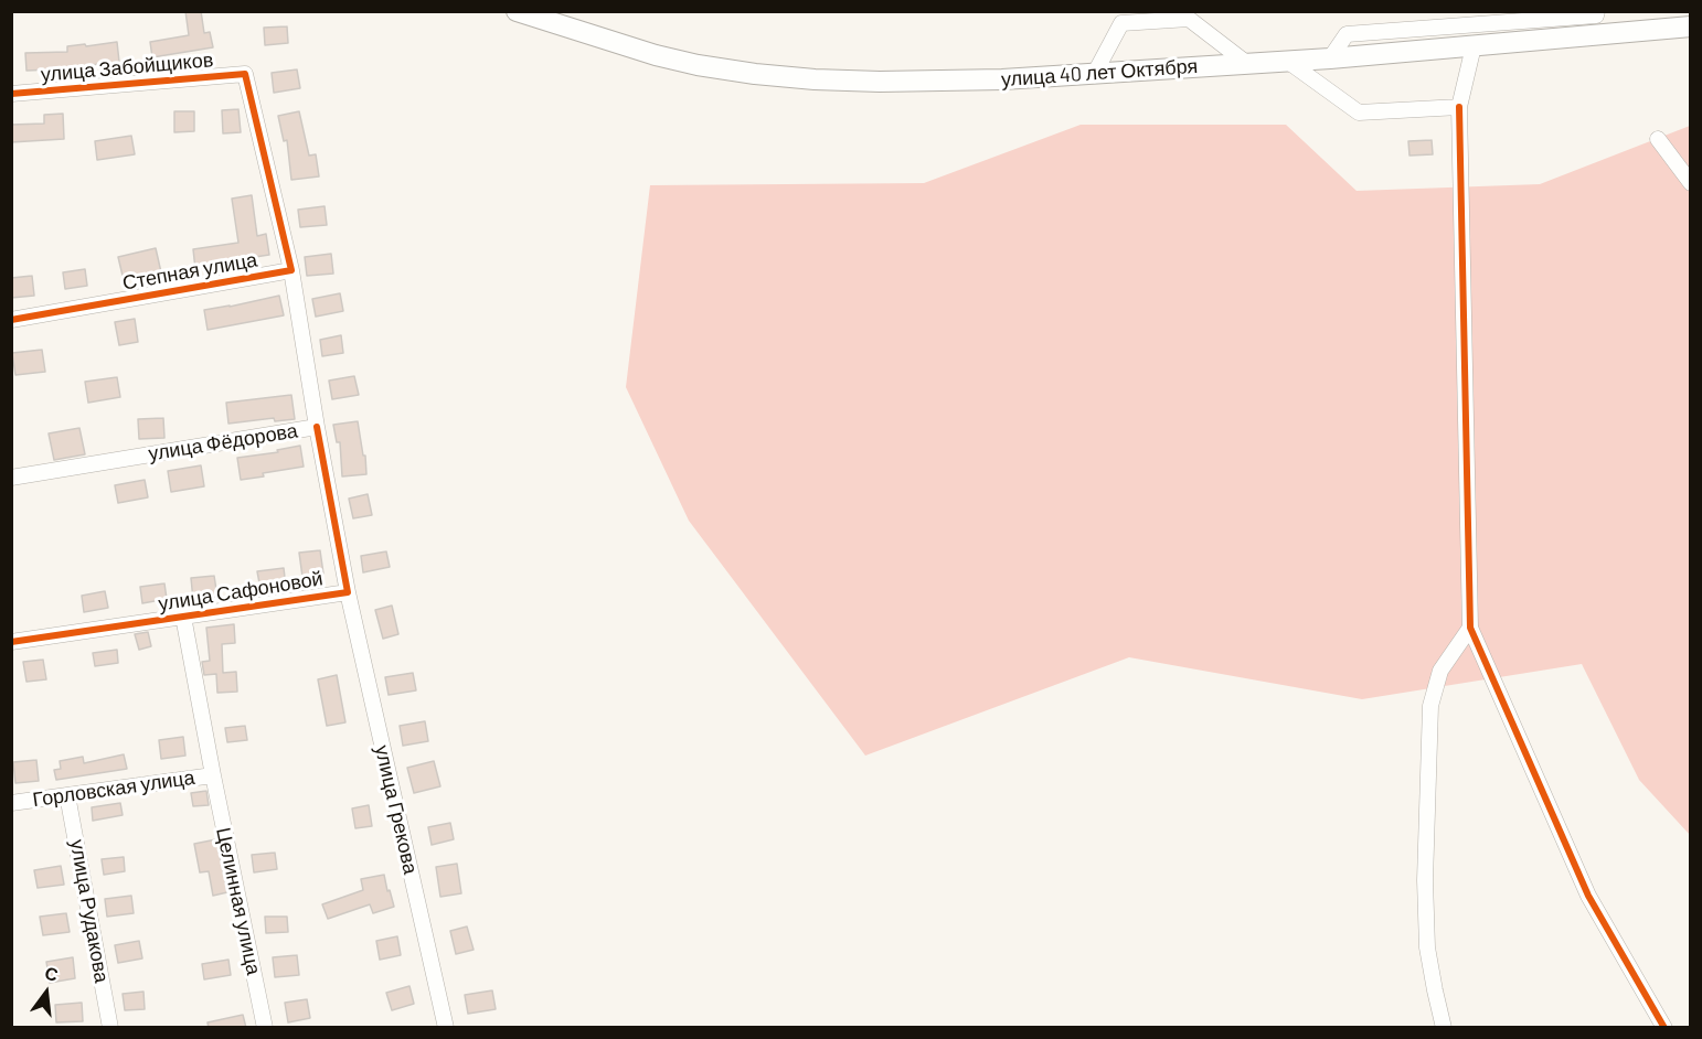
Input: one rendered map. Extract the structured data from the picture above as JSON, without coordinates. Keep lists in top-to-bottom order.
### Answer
{
  "streets": {
    "main road": ["улица 40 лет Октября"],
    "street": [
      "улица Забойщиков",
      "Степная улица",
      "улица Фёдорова",
      "улица Сафоновой",
      "Горловская улица",
      "улица Грекова",
      "Целинная улица",
      "улица Рудакова"
    ]
  },
  "crossings": [
    ["улица Забойщиков", "Степная улица"],
    ["Степная улица", "улица Фёдорова"],
    ["улица Фёдорова", "улица Сафоновой"],
    ["улица Сафоновой", "Горловская улица"],
    ["улица Сафоновой", "улица Грекова"],
    ["Горловская улица", "Целинная улица"],
    ["Горловская улица", "улица Рудакова"]
  ],
  "north": "top"
}
